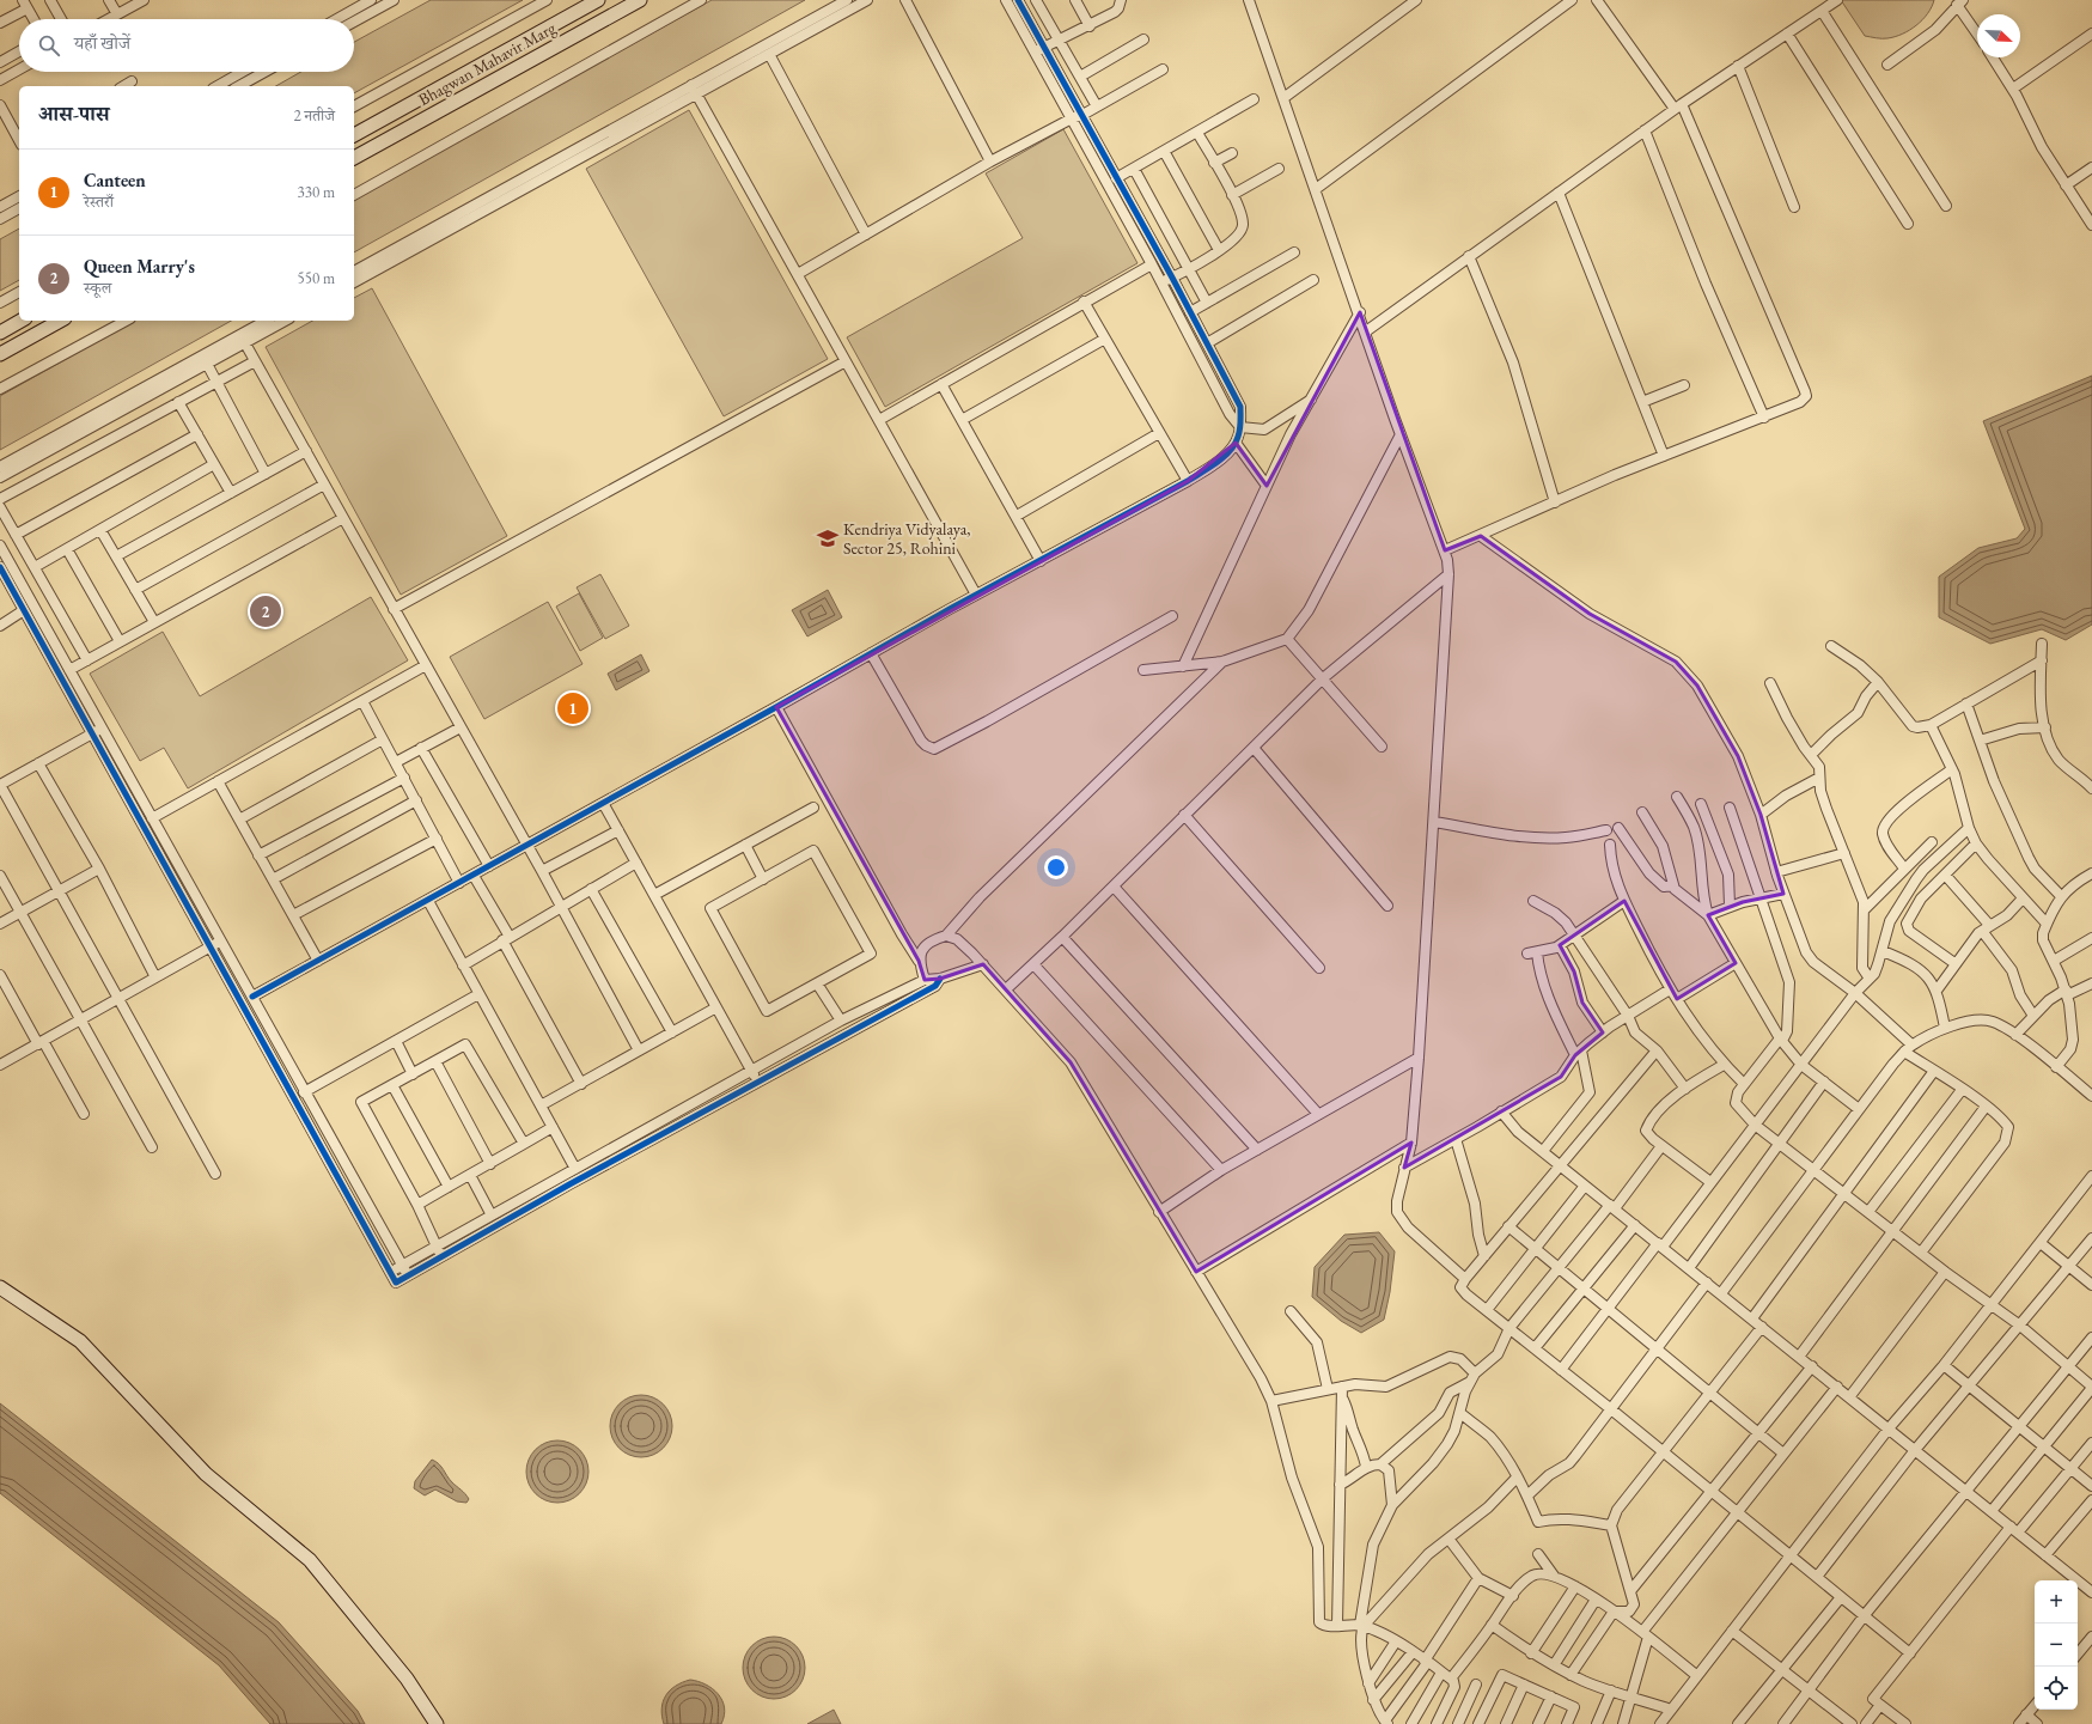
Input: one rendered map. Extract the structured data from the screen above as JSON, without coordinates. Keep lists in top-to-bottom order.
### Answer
{
  "streets": {
    "main road": ["Bhagwan Mahavir Marg"]
  },
  "places": {
    "school or university": ["Kendriya Vidyalaya, Sector 25, Rohini"]
  },
  "north": "bottom right",
  "page": {
    "search": "यहाँ खोजें",
    "heading": ["आस-पास", "2 नतीजे"],
    "list": [
      {
        "mark": "1",
        "name": "Canteen",
        "note": "रेस्तराँ",
        "value": "330 m"
      },
      {
        "mark": "2",
        "name": "Queen Marry's",
        "note": "स्कूल",
        "value": "550 m"
      }
    ],
    "pins": ["2", "1"],
    "map_buttons": ["+", "−"]
  }
}
